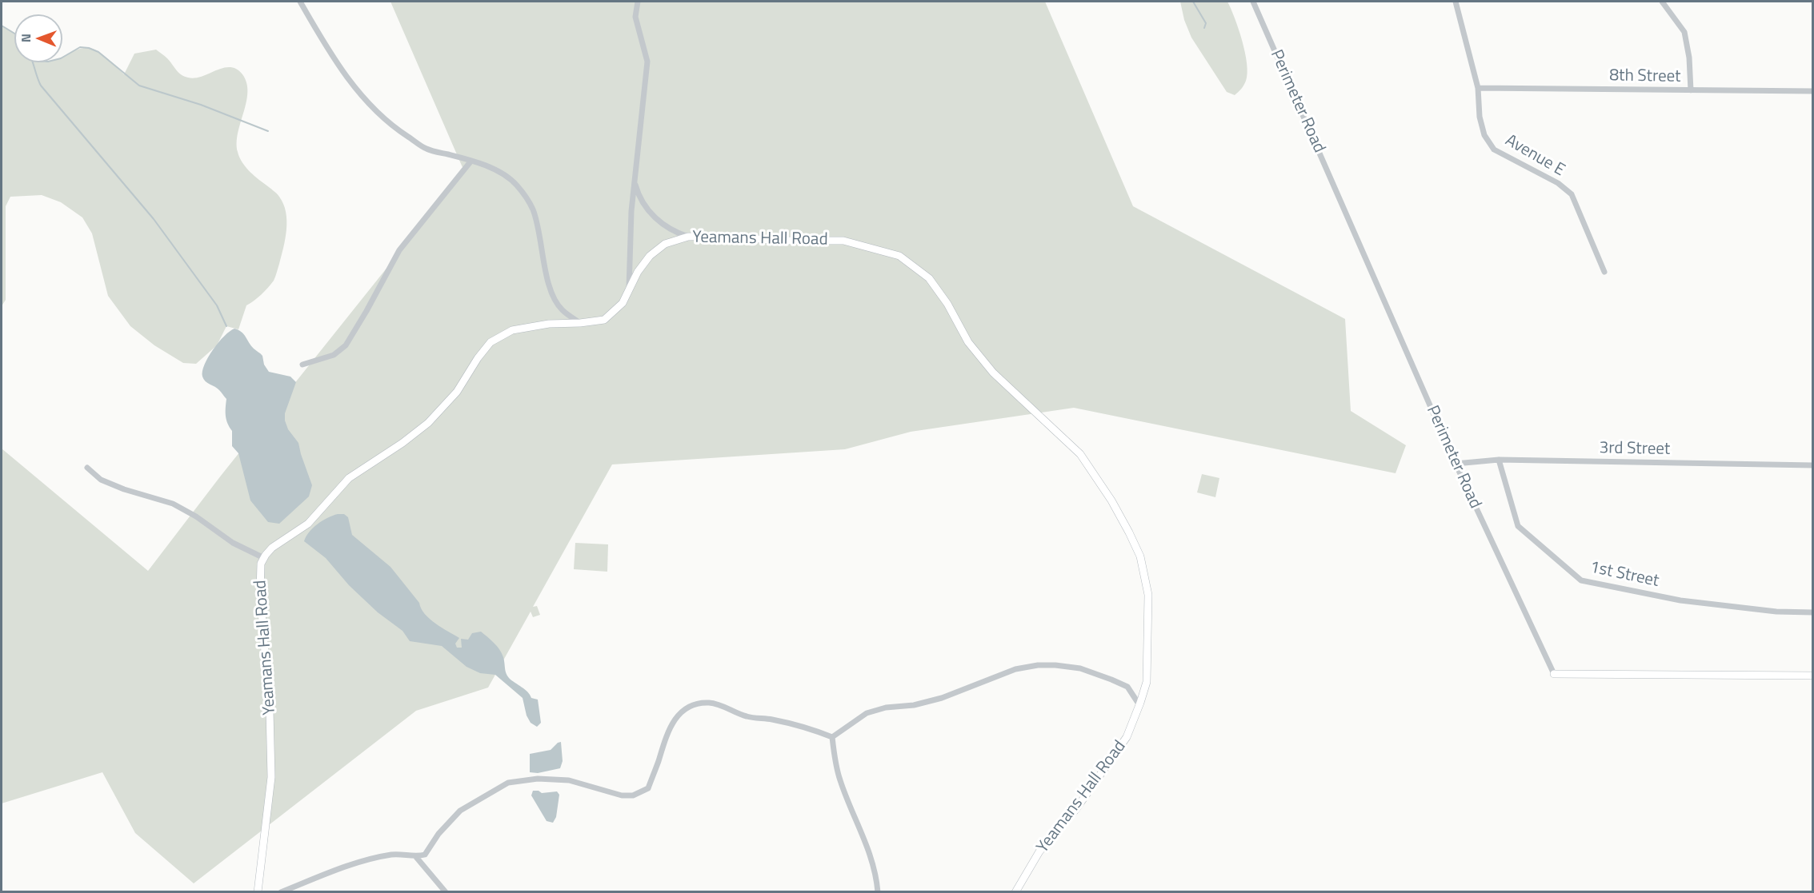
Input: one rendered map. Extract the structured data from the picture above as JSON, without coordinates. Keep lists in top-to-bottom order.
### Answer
{
  "streets": {
    "street": [
      "8th Street",
      "Perimeter Road",
      "Avenue E",
      "Yeamans Hall Road",
      "3rd Street",
      "1st Street"
    ]
  },
  "crossings": [
    ["8th Street", "Avenue E"],
    ["Perimeter Road", "3rd Street"],
    ["3rd Street", "1st Street"]
  ],
  "north": "left"
}
